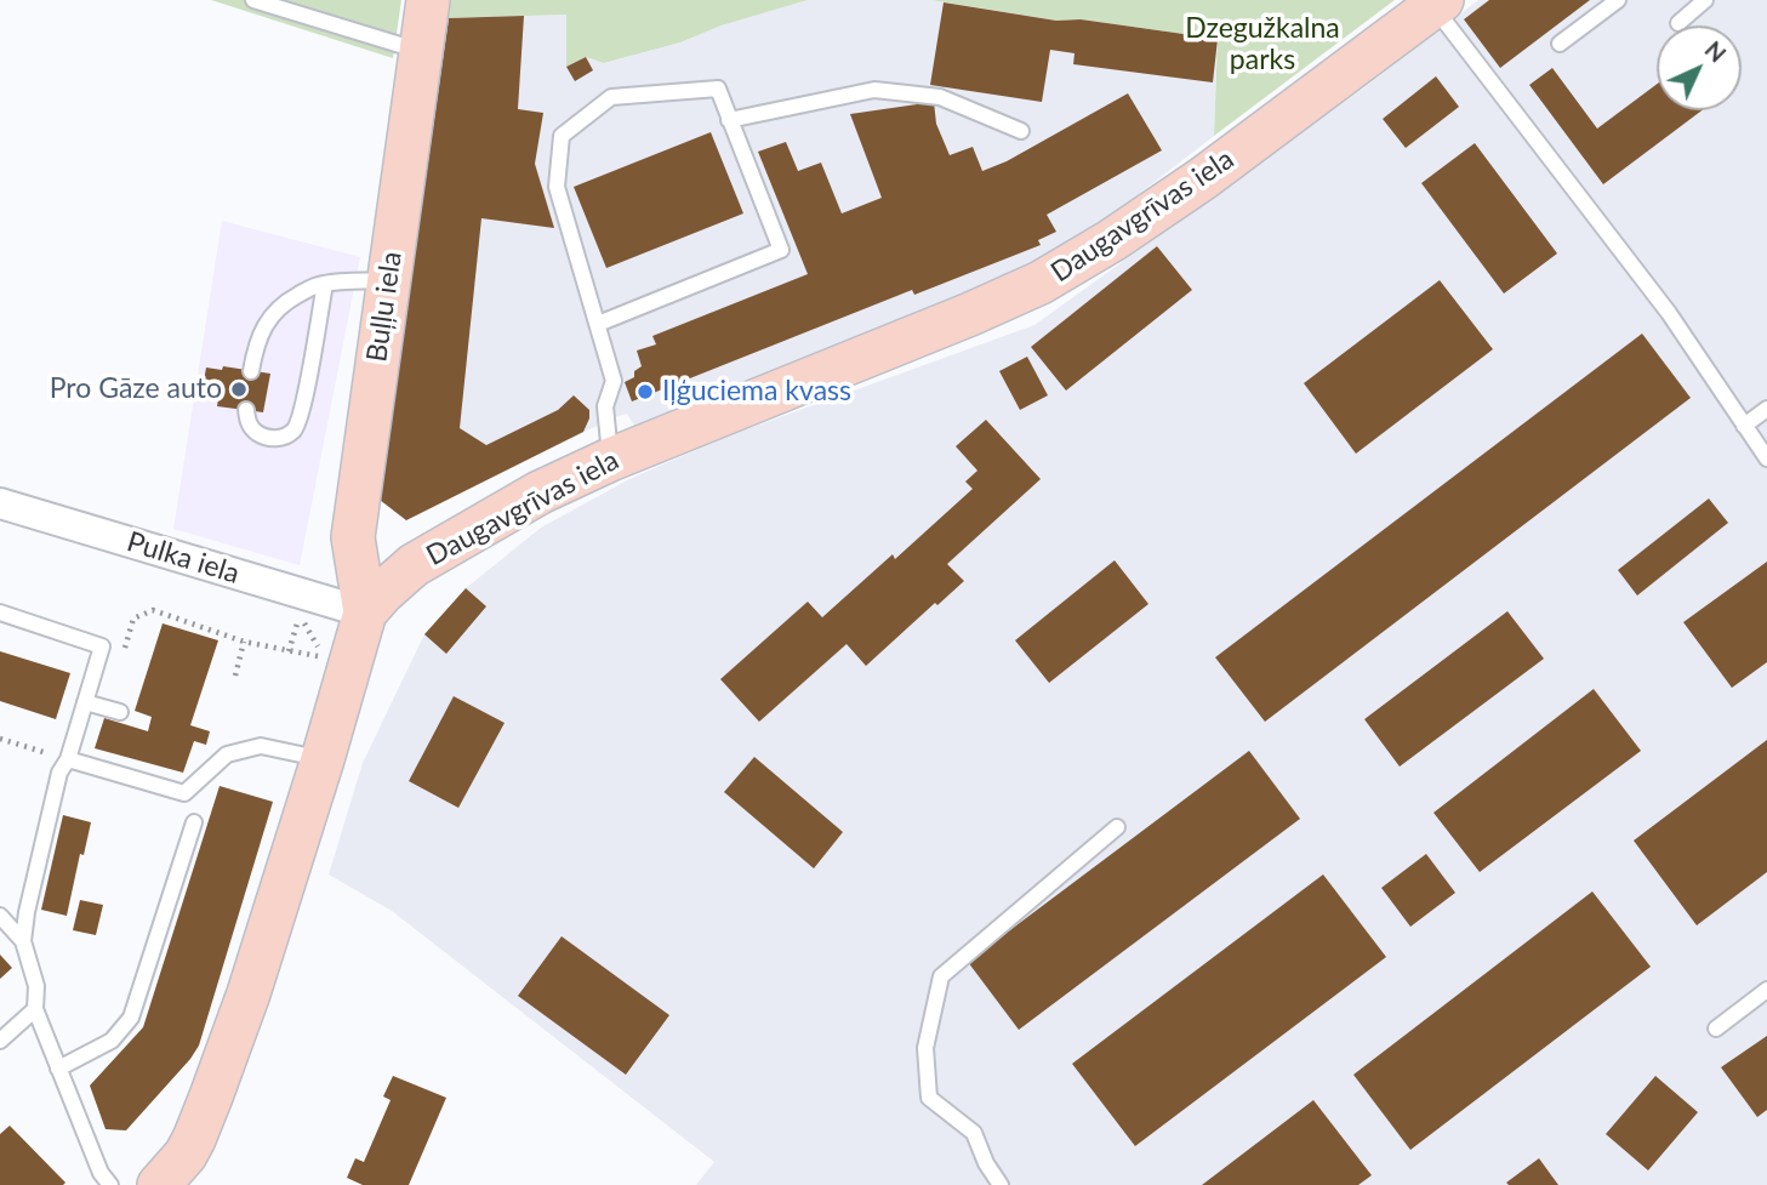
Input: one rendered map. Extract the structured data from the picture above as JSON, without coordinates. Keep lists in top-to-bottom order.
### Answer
{
  "streets": {
    "main road": ["Daugavgrīvas iela", "Buļļu iela"],
    "street": ["Pulka iela"]
  },
  "crossings": [
    ["Daugavgrīvas iela", "Buļļu iela"],
    ["Daugavgrīvas iela", "Pulka iela"],
    ["Buļļu iela", "Pulka iela"]
  ],
  "parks": ["Dzegužkalna parks"],
  "places": ["Pro Gāze auto", "Iļģuciema kvass"],
  "north": "top right"
}
